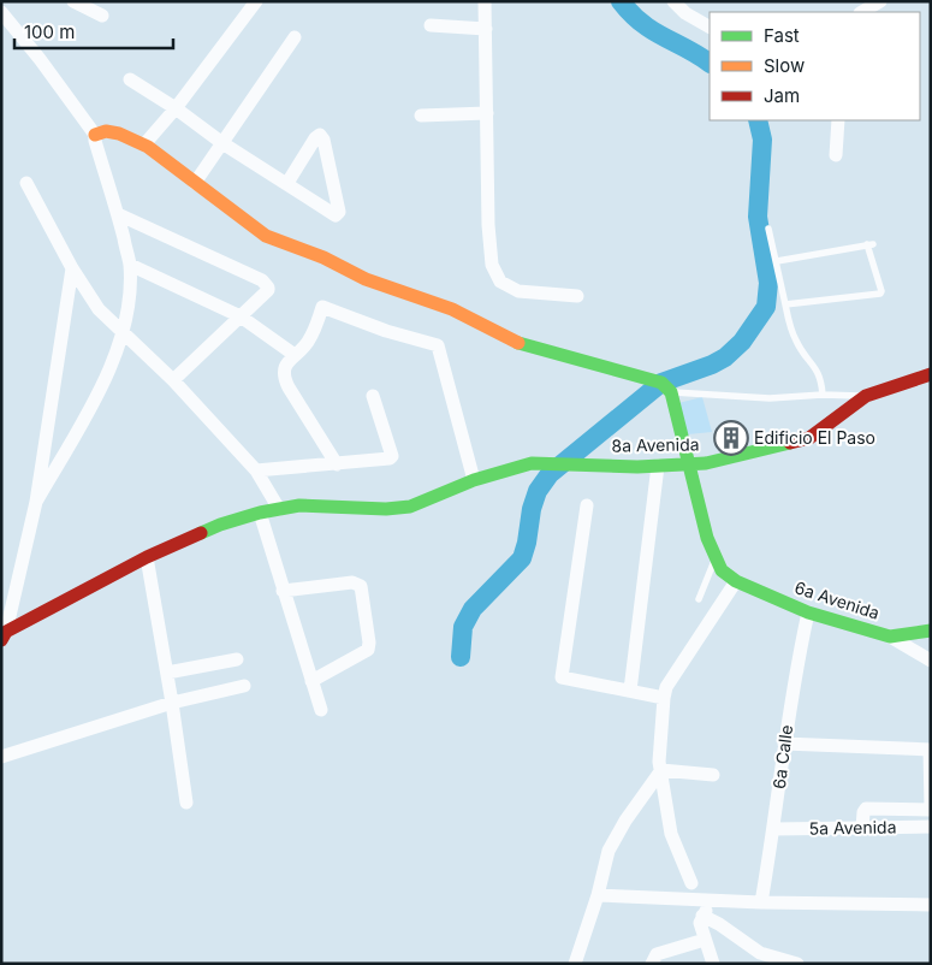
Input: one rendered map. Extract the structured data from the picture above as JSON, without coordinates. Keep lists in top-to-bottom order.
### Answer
{
  "streets": {
    "street": [
      "8a Avenida",
      "6a Avenida",
      "6a Calle",
      "5a Avenida"
    ]
  },
  "crossings": [
    ["6a Avenida", "6a Calle"],
    ["6a Calle", "5a Avenida"]
  ],
  "places": {
    "building": ["Edificio El Paso"]
  },
  "legend": ["Fast", "Slow", "Jam"],
  "scale_bar": "100 m"
}
